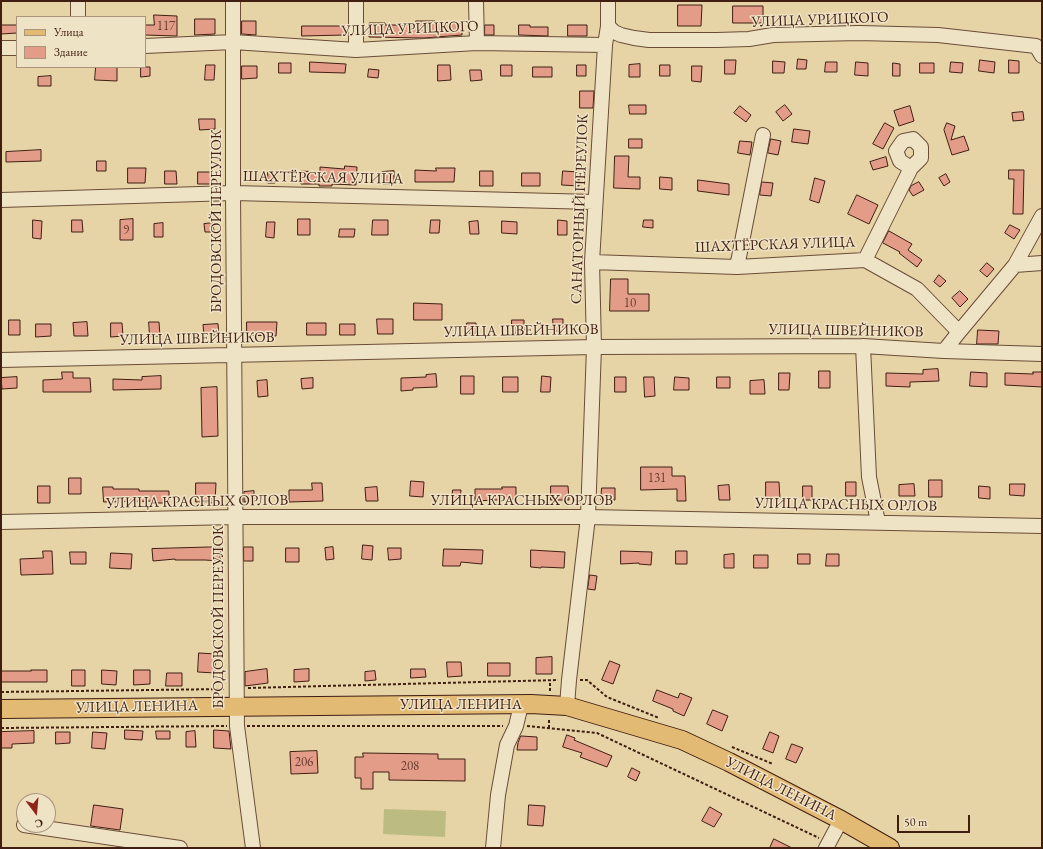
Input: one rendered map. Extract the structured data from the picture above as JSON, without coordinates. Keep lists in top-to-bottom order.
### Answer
{
  "streets": {
    "main road": ["УЛИЦА ЛЕНИНА"],
    "street": [
      "УЛИЦА УРИЦКОГО",
      "ШАХТЁРСКАЯ УЛИЦА",
      "САНАТОРНЫЙ ПЕРЕУЛОК",
      "БРОДОВСКОЙ ПЕРЕУЛОК",
      "УЛИЦА ШВЕЙНИКОВ",
      "УЛИЦА КРАСНЫХ ОРЛОВ"
    ]
  },
  "crossings": [
    ["УЛИЦА УРИЦКОГО", "САНАТОРНЫЙ ПЕРЕУЛОК"],
    ["УЛИЦА УРИЦКОГО", "БРОДОВСКОЙ ПЕРЕУЛОК"],
    ["ШАХТЁРСКАЯ УЛИЦА", "САНАТОРНЫЙ ПЕРЕУЛОК"],
    ["ШАХТЁРСКАЯ УЛИЦА", "БРОДОВСКОЙ ПЕРЕУЛОК"],
    ["САНАТОРНЫЙ ПЕРЕУЛОК", "УЛИЦА ШВЕЙНИКОВ"],
    ["САНАТОРНЫЙ ПЕРЕУЛОК", "УЛИЦА КРАСНЫХ ОРЛОВ"],
    ["САНАТОРНЫЙ ПЕРЕУЛОК", "УЛИЦА ЛЕНИНА"],
    ["БРОДОВСКОЙ ПЕРЕУЛОК", "УЛИЦА ШВЕЙНИКОВ"],
    ["БРОДОВСКОЙ ПЕРЕУЛОК", "УЛИЦА КРАСНЫХ ОРЛОВ"],
    ["БРОДОВСКОЙ ПЕРЕУЛОК", "УЛИЦА ЛЕНИНА"]
  ],
  "house_numbers": [
    "117",
    "9",
    "10",
    "131",
    "206",
    "208"
  ],
  "legend": ["Улица", "Здание"],
  "scale_bar": "50 m",
  "north": "bottom"
}
